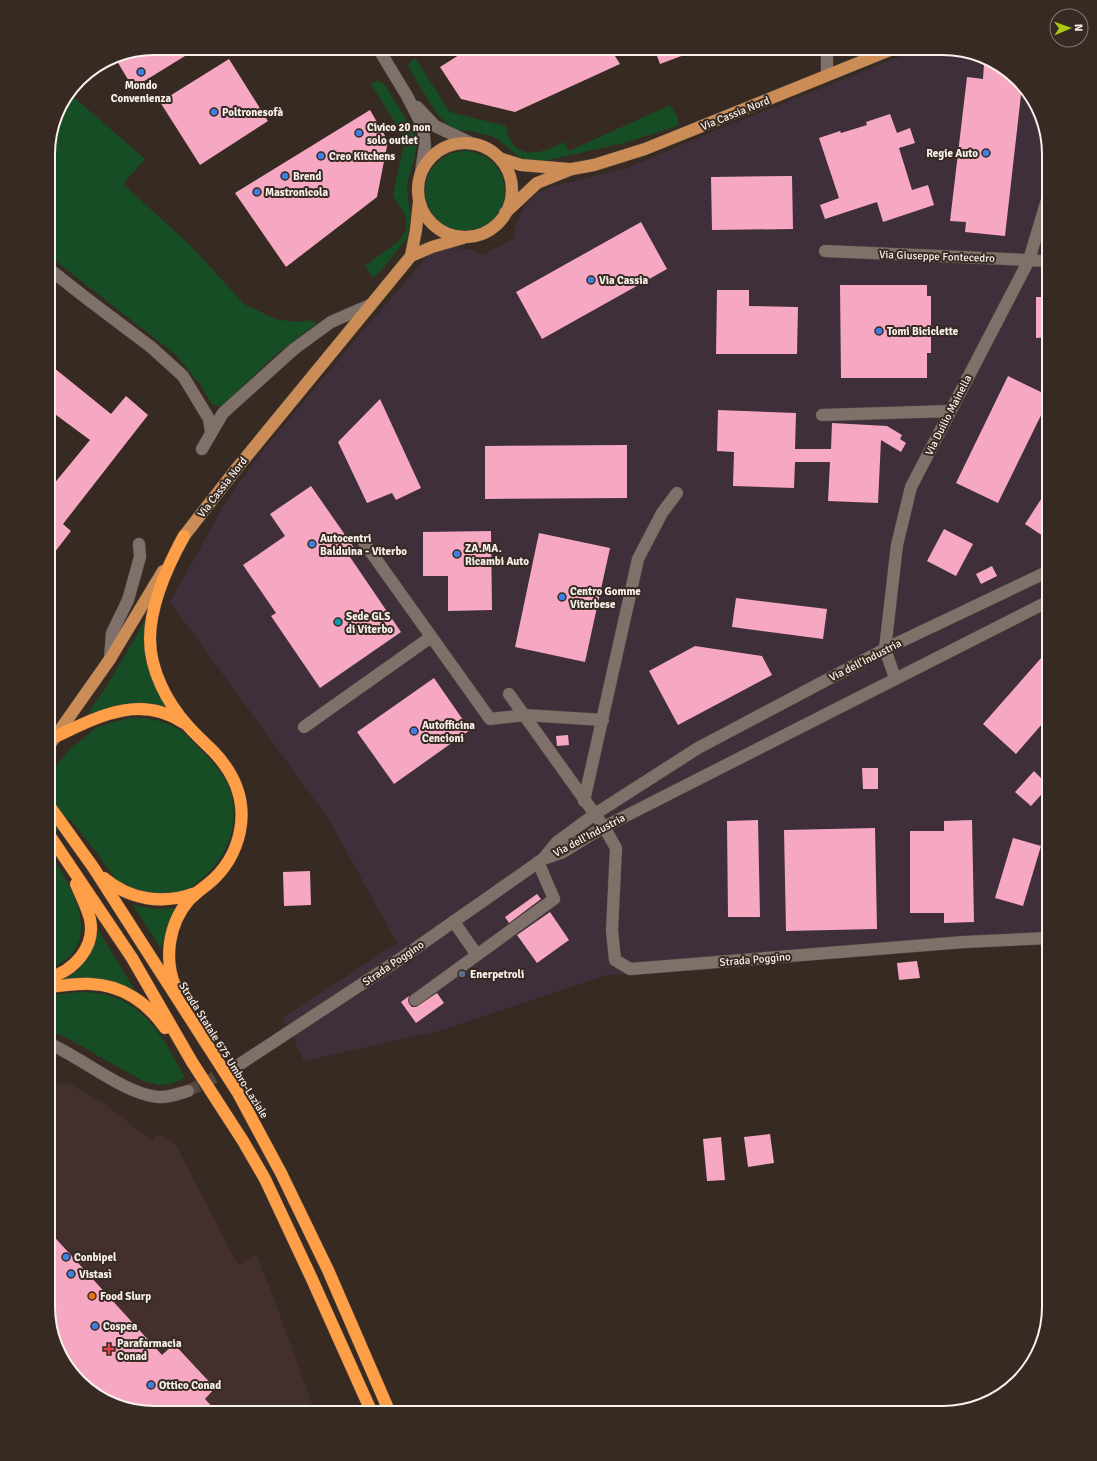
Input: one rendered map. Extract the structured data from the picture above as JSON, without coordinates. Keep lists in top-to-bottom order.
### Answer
{
  "streets": {
    "highway": ["Strada Statale 675 Umbro-Laziale"],
    "main road": ["Via Cassia Nord"],
    "street": [
      "Via Giuseppe Fontecedro",
      "Via Duilio Mainella",
      "Via dell'Industria",
      "Strada Poggino"
    ]
  },
  "crossings": [
    ["Via Giuseppe Fontecedro", "Via Duilio Mainella"],
    ["Via Duilio Mainella", "Via dell'Industria"],
    ["Via dell'Industria", "Strada Poggino"]
  ],
  "places": {
    "other": [
      "Mondo Convenienza",
      "Poltronesofà",
      "Civico 20 non solo outlet",
      "Regie Auto",
      "Creo Kitchens",
      "Brend",
      "Mastronicola",
      "Via Cassia",
      "Tomi Biciclette",
      "Autocentri Balduina - Viterbo",
      "ZA.MA. Ricambi Auto",
      "Centro Gomme Viterbese",
      "Sede GLS di Viterbo",
      "Autofficina Cencioni",
      "Enerpetroli",
      "Conbipel",
      "Vistasì",
      "Food Slurp",
      "Cospea",
      "Ottico Conad"
    ],
    "health": ["Parafarmacia Conad"]
  },
  "north": "right"
}
